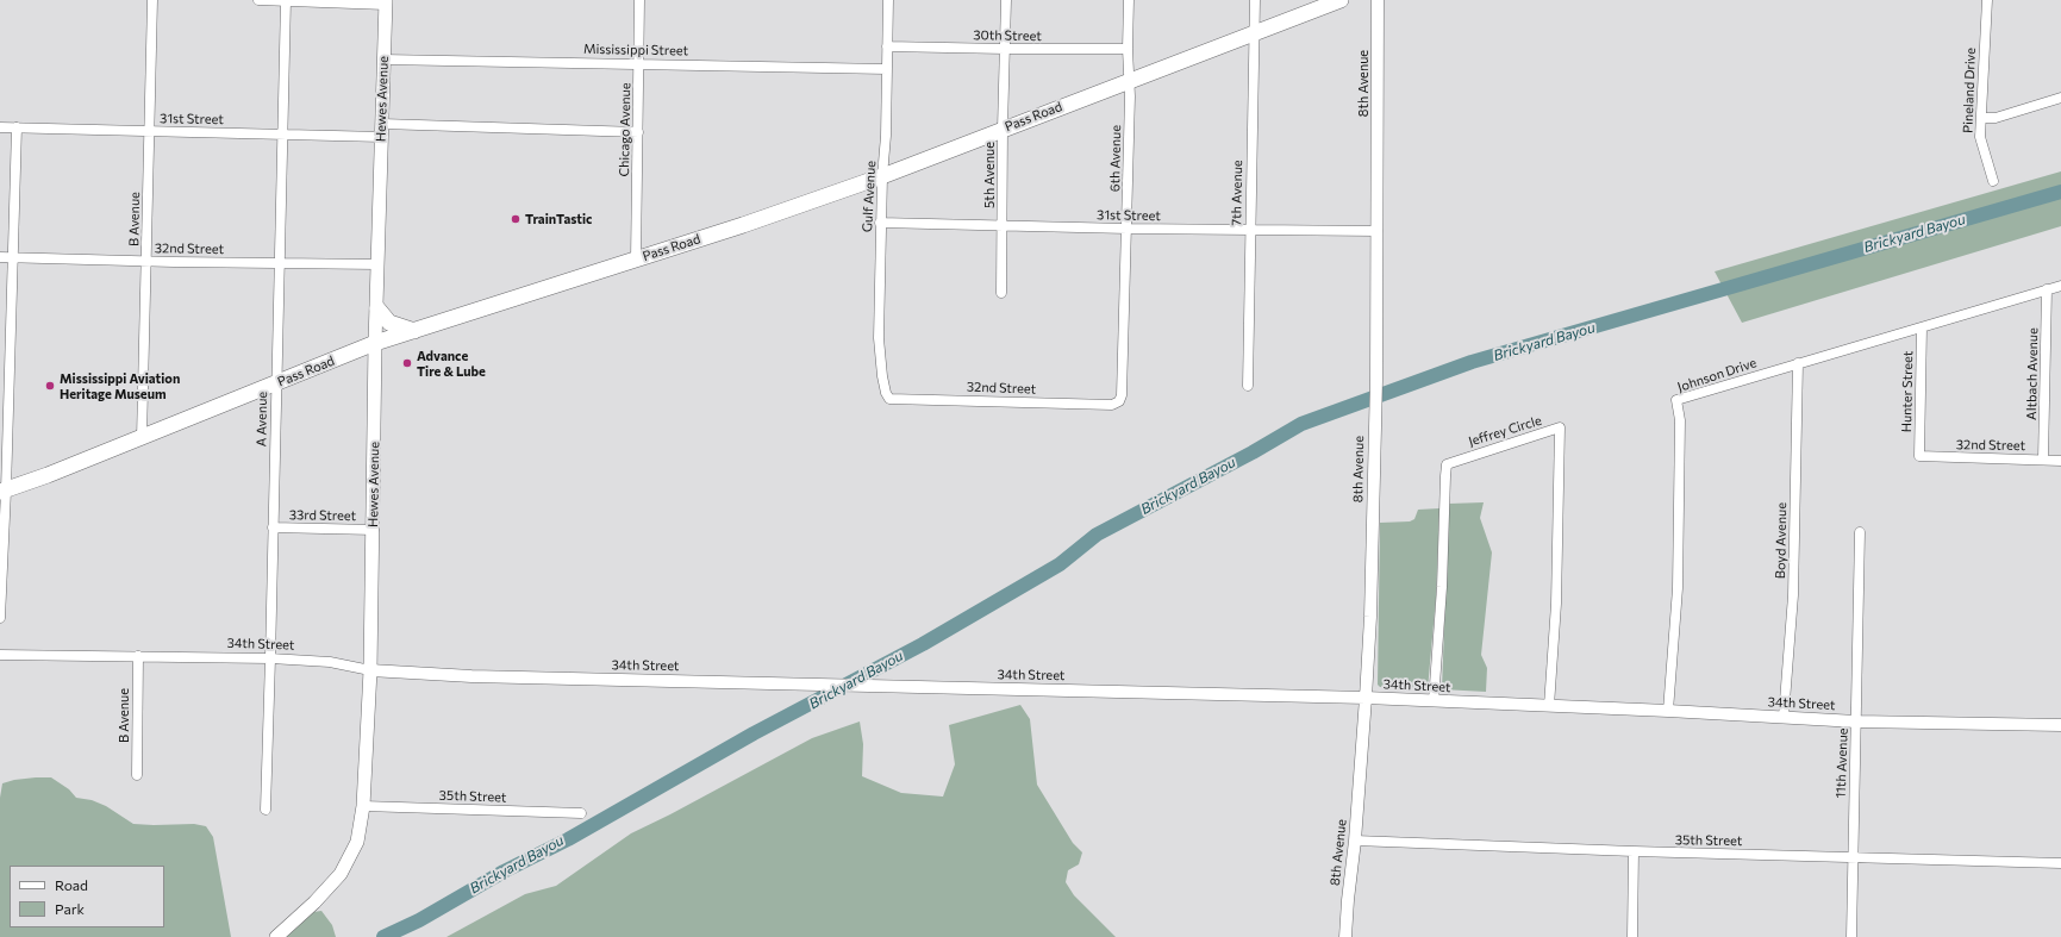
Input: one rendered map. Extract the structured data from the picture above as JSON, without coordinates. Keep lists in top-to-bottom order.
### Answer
{
  "streets": {
    "main road": ["Hewes Avenue", "Pass Road"],
    "street": [
      "30th Street",
      "Mississippi Street",
      "8th Avenue",
      "Pineland Drive",
      "31st Street",
      "Chicago Avenue",
      "6th Avenue",
      "5th Avenue",
      "7th Avenue",
      "Gulf Avenue",
      "B Avenue",
      "32nd Street",
      "Altbach Avenue",
      "Johnson Drive",
      "Hunter Street",
      "A Avenue",
      "Jeffrey Circle",
      "33rd Street",
      "Boyd Avenue",
      "34th Street",
      "11th Avenue",
      "35th Street"
    ]
  },
  "crossings": [
    ["30th Street", "6th Avenue"],
    ["30th Street", "5th Avenue"],
    ["30th Street", "Gulf Avenue"],
    ["Mississippi Street", "Hewes Avenue"],
    ["Mississippi Street", "Chicago Avenue"],
    ["Mississippi Street", "Gulf Avenue"],
    ["8th Avenue", "31st Street"],
    ["8th Avenue", "34th Street"],
    ["8th Avenue", "35th Street"],
    ["Hewes Avenue", "Pass Road"],
    ["Hewes Avenue", "31st Street"],
    ["Hewes Avenue", "32nd Street"],
    ["Hewes Avenue", "33rd Street"],
    ["Hewes Avenue", "34th Street"],
    ["Hewes Avenue", "35th Street"],
    ["Pass Road", "Chicago Avenue"],
    ["Pass Road", "6th Avenue"],
    ["Pass Road", "5th Avenue"],
    ["Pass Road", "7th Avenue"],
    ["Pass Road", "Gulf Avenue"],
    ["Pass Road", "B Avenue"],
    ["Pass Road", "A Avenue"],
    ["31st Street", "Chicago Avenue"],
    ["31st Street", "6th Avenue"],
    ["31st Street", "5th Avenue"],
    ["31st Street", "7th Avenue"],
    ["31st Street", "Gulf Avenue"],
    ["31st Street", "B Avenue"],
    ["31st Street", "A Avenue"],
    ["6th Avenue", "32nd Street"],
    ["Gulf Avenue", "32nd Street"],
    ["B Avenue", "32nd Street"],
    ["B Avenue", "34th Street"],
    ["32nd Street", "Altbach Avenue"],
    ["32nd Street", "Hunter Street"],
    ["32nd Street", "A Avenue"],
    ["Altbach Avenue", "Johnson Drive"],
    ["Johnson Drive", "Hunter Street"],
    ["Johnson Drive", "Boyd Avenue"],
    ["Johnson Drive", "34th Street"],
    ["A Avenue", "33rd Street"],
    ["A Avenue", "34th Street"],
    ["Jeffrey Circle", "34th Street"],
    ["Boyd Avenue", "34th Street"],
    ["34th Street", "11th Avenue"],
    ["11th Avenue", "35th Street"]
  ],
  "water": ["Brickyard Bayou"],
  "places": ["TrainTastic", "Advance Tire & Lube", "Mississippi Aviation Heritage Museum"],
  "legend": ["Road", "Park"]
}
